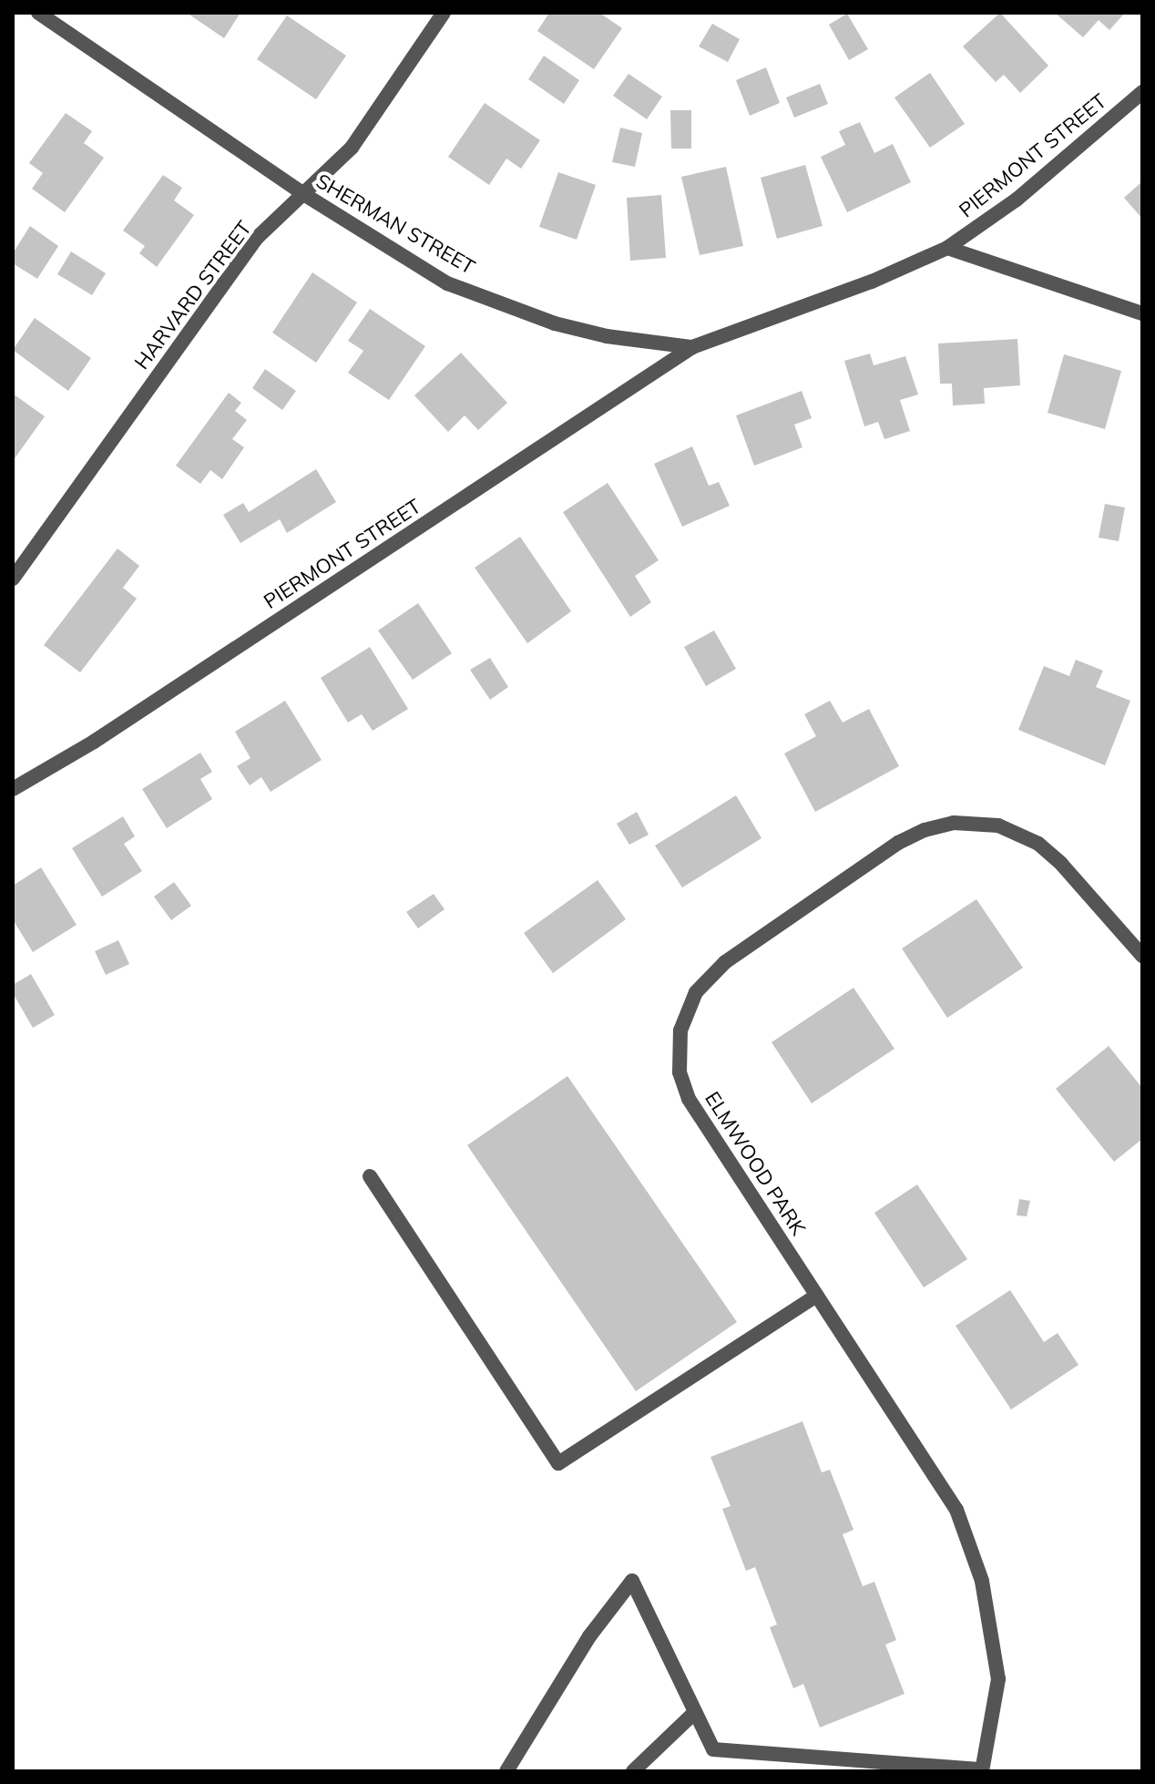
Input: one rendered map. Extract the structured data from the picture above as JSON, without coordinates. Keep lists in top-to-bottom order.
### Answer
{
  "streets": {
    "street": [
      "PIERMONT STREET",
      "SHERMAN STREET",
      "HARVARD STREET",
      "ELMWOOD PARK"
    ]
  },
  "crossings": [
    ["PIERMONT STREET", "SHERMAN STREET"],
    ["SHERMAN STREET", "HARVARD STREET"]
  ]
}
